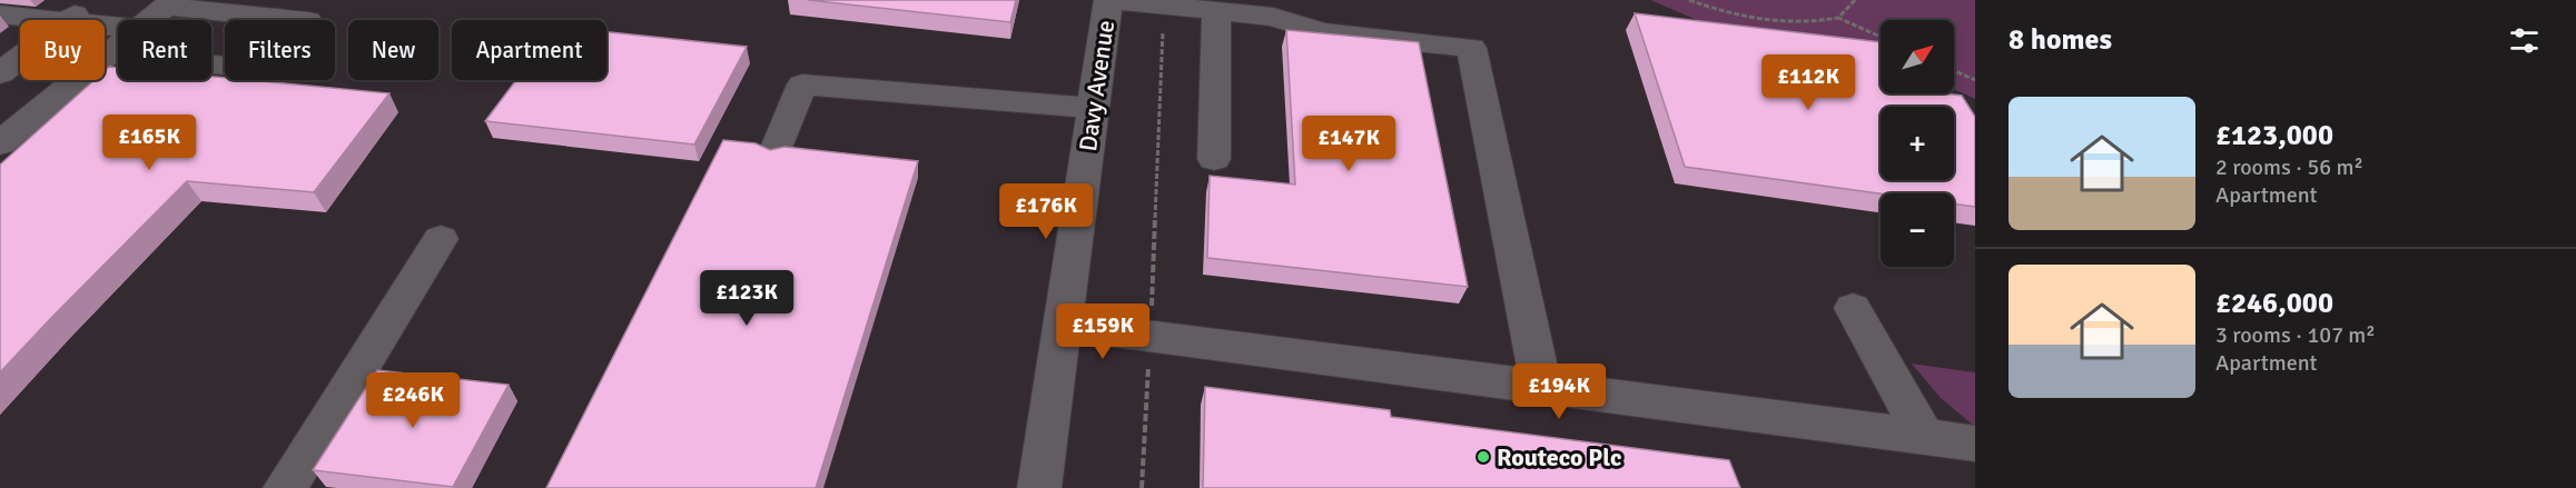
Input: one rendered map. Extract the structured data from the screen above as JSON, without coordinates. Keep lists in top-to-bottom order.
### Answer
{
  "streets": {
    "street": ["Davy Avenue"]
  },
  "places": ["Routeco Plc"],
  "north": "top right",
  "page": {
    "heading": "8 homes",
    "map_buttons": ["+", "−"],
    "chip": [
      "Buy",
      "Rent",
      "Filters",
      "New",
      "Apartment"
    ],
    "price": [
      "£112K",
      "£165K",
      "£147K",
      "£176K",
      "£123K",
      "£159K",
      "£194K",
      "£246K"
    ],
    "list": [
      {
        "name": "£123,000",
        "note": "2 rooms · 56 m² · Apartment"
      },
      {
        "name": "£246,000",
        "note": "3 rooms · 107 m² · Apartment"
      }
    ]
  }
}
